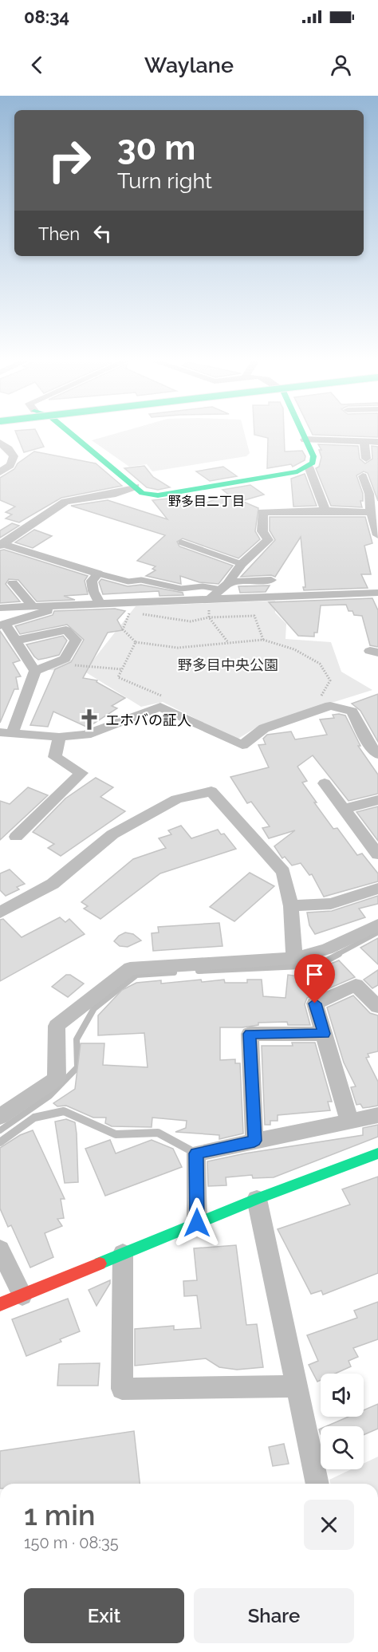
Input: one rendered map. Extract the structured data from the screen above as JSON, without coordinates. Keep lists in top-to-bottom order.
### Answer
{
  "districts": ["野多目二丁目"],
  "parks": ["野多目中央公園"],
  "places": {
    "church": ["エホバの証人"]
  },
  "page": {
    "status": "08:34",
    "header": "Waylane",
    "turn": ["30 m", "Turn right"],
    "then": "Then",
    "heading": ["1 min", "150 m · 08:35"],
    "buttons": ["Exit", "Share"]
  }
}
